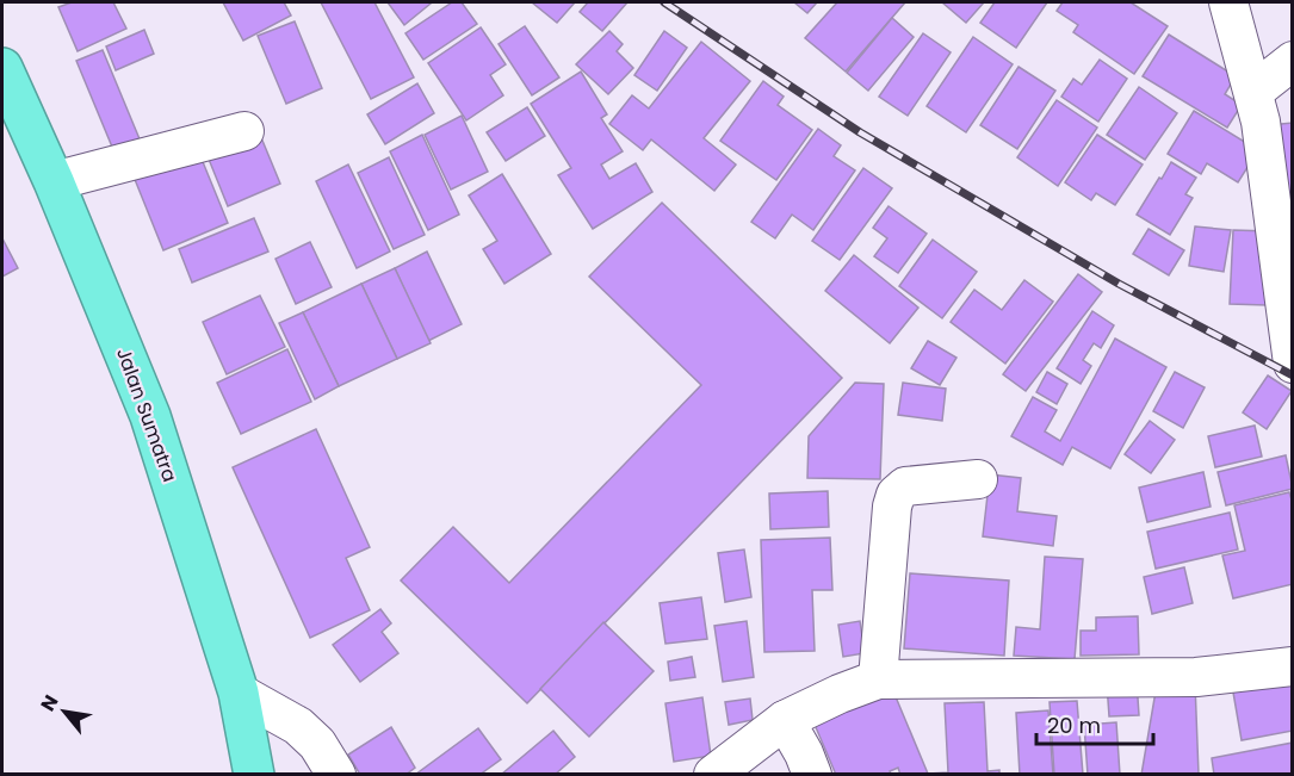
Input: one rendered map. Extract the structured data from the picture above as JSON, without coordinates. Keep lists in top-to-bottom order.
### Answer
{
  "streets": {
    "highway": ["Jalan Sumatra"]
  },
  "scale_bar": "20 m",
  "north": "top left"
}
